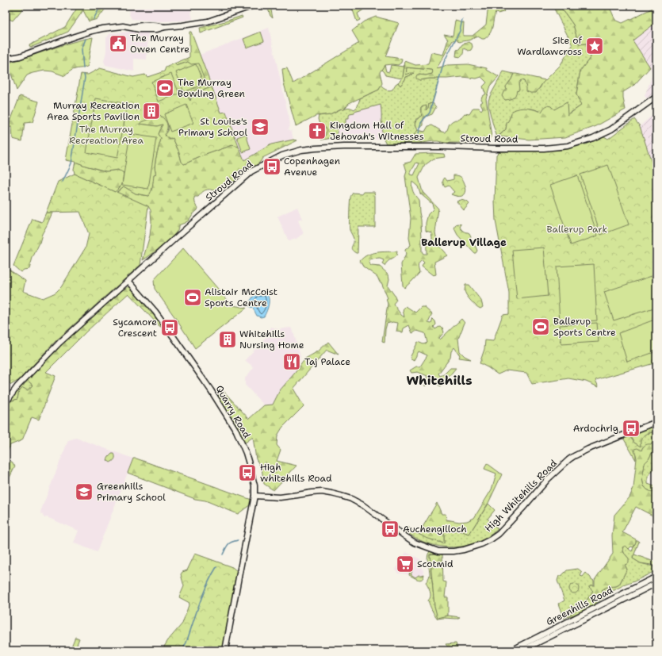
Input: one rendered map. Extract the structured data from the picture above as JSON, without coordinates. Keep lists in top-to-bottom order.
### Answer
{
  "streets": {
    "street": [
      "Stroud Road",
      "Quarry Road",
      "High Whitehills Road",
      "Greenhills Road"
    ]
  },
  "crossings": [
    ["Stroud Road", "Quarry Road"],
    ["Quarry Road", "High Whitehills Road"]
  ],
  "districts": ["Ballerup Village", "Whitehills"],
  "parks": ["The Murray Recreation Area", "Ballerup Park"],
  "places": {
    "public building": ["The Murray Owen Centre"],
    "place": ["Site of Wardlawcross"],
    "sports": ["The Murray Bowling Green", "Alistair McCoist Sports Centre", "Ballerup Sports Centre"],
    "building": ["Murray Recreation Area Sports Pavilion", "Whitehills Nursing Home"],
    "school or university": ["St Louise's Primary School", "Greenhills Primary School"],
    "church": ["Kingdom Hall of Jehovah's Witnesses"],
    "bus stop": [
      "Copenhagen Avenue",
      "Sycamore Crescent",
      "Ardochrig",
      "High whitehills Road",
      "Auchengilloch"
    ],
    "restaurant": ["Taj Palace"],
    "supermarket": ["Scotmid"]
  }
}
